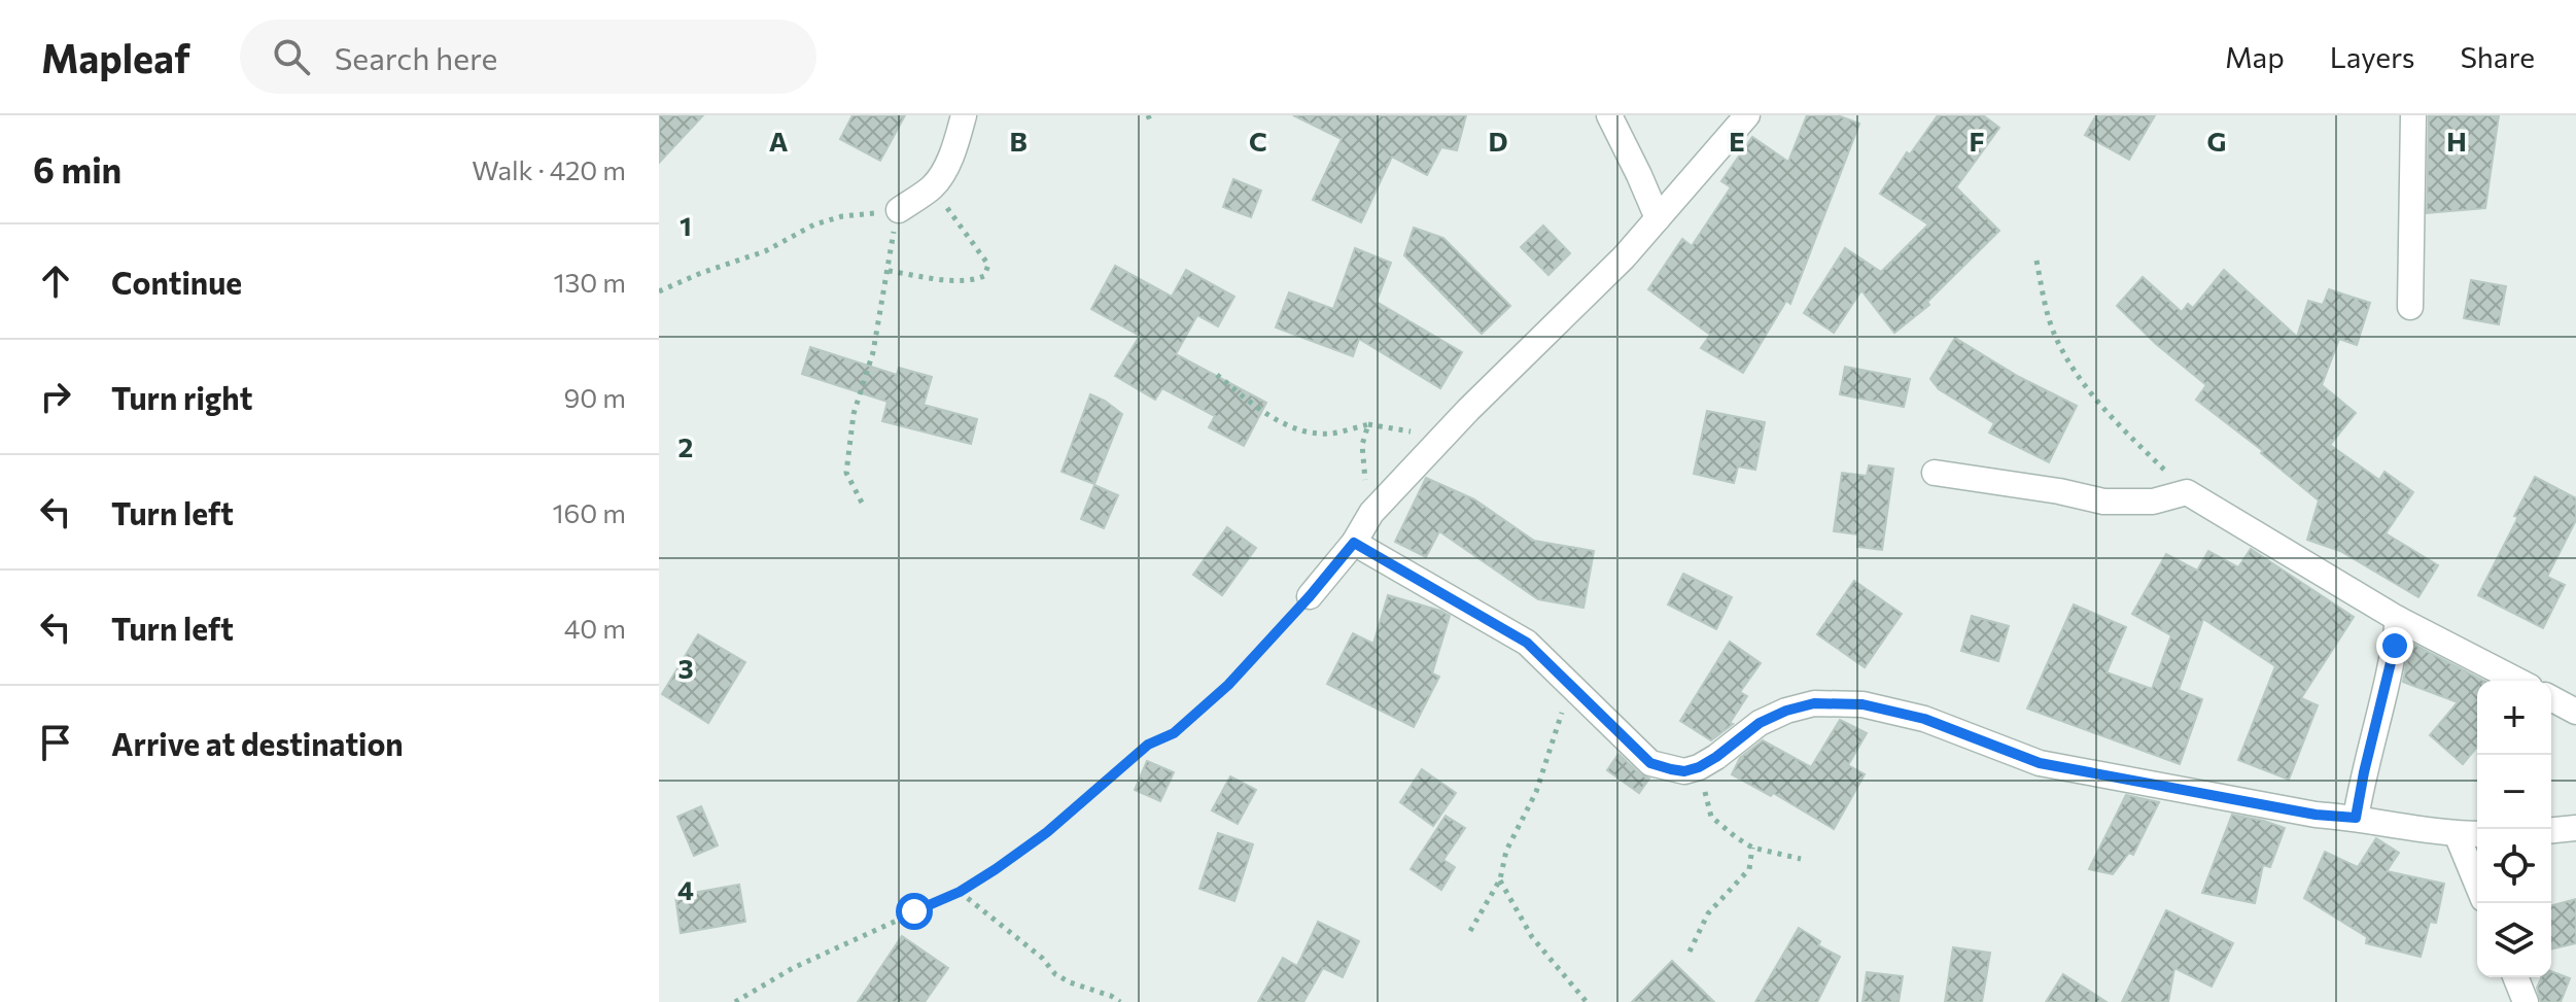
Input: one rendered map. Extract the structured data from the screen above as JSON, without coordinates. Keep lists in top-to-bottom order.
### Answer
{
  "page": {
    "header": "Mapleaf",
    "search": "Search here",
    "nav": ["Map", "Layers", "Share"],
    "heading": ["6 min", "Walk · 420 m"],
    "list": [
      ["Continue", "130 m"],
      ["Turn right", "90 m"],
      ["Turn left", "160 m"],
      ["Turn left", "40 m"],
      "Arrive at destination"
    ],
    "map_buttons": ["+", "−"]
  },
  "grid": {
    "columns": [
      "A",
      "B",
      "C",
      "D",
      "E",
      "F",
      "G",
      "H"
    ],
    "rows": [
      "1",
      "2",
      "3",
      "4"
    ]
  }
}
